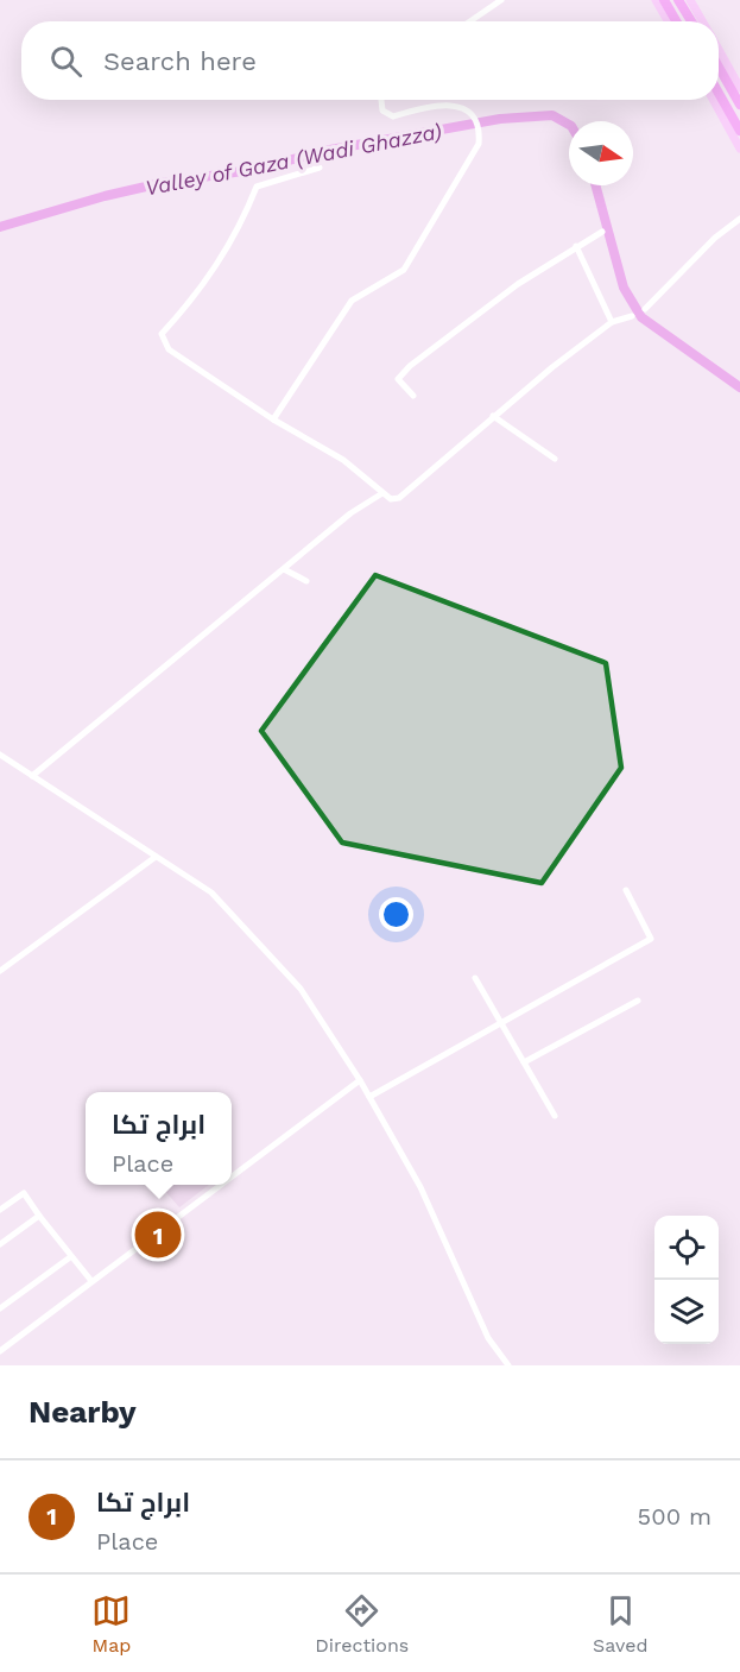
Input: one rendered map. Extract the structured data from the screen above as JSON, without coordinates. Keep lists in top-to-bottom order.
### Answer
{
  "water": ["Valley of Gaza (Wadi Ghazza)"],
  "north": "right",
  "page": {
    "search": "Search here",
    "popup": ["ابراج تكا", "Place"],
    "pins": "1",
    "heading": "Nearby",
    "list": [
      {
        "mark": "1",
        "name": "ابراج تكا",
        "note": "Place",
        "value": "500 m"
      }
    ],
    "nav": ["Map", "Directions", "Saved"]
  }
}
